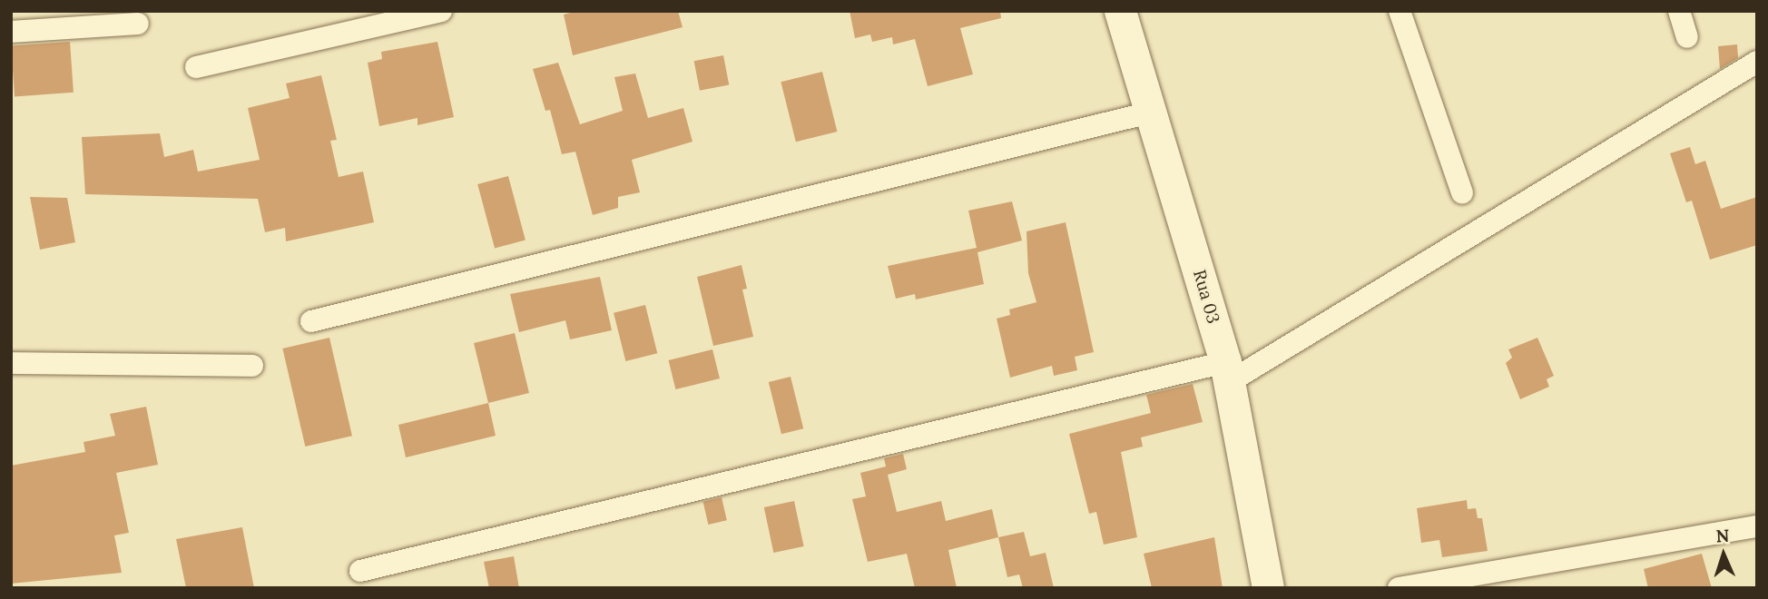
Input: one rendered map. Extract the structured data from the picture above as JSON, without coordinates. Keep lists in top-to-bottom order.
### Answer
{
  "streets": {
    "street": ["Rua 03"]
  },
  "north": "top"
}
